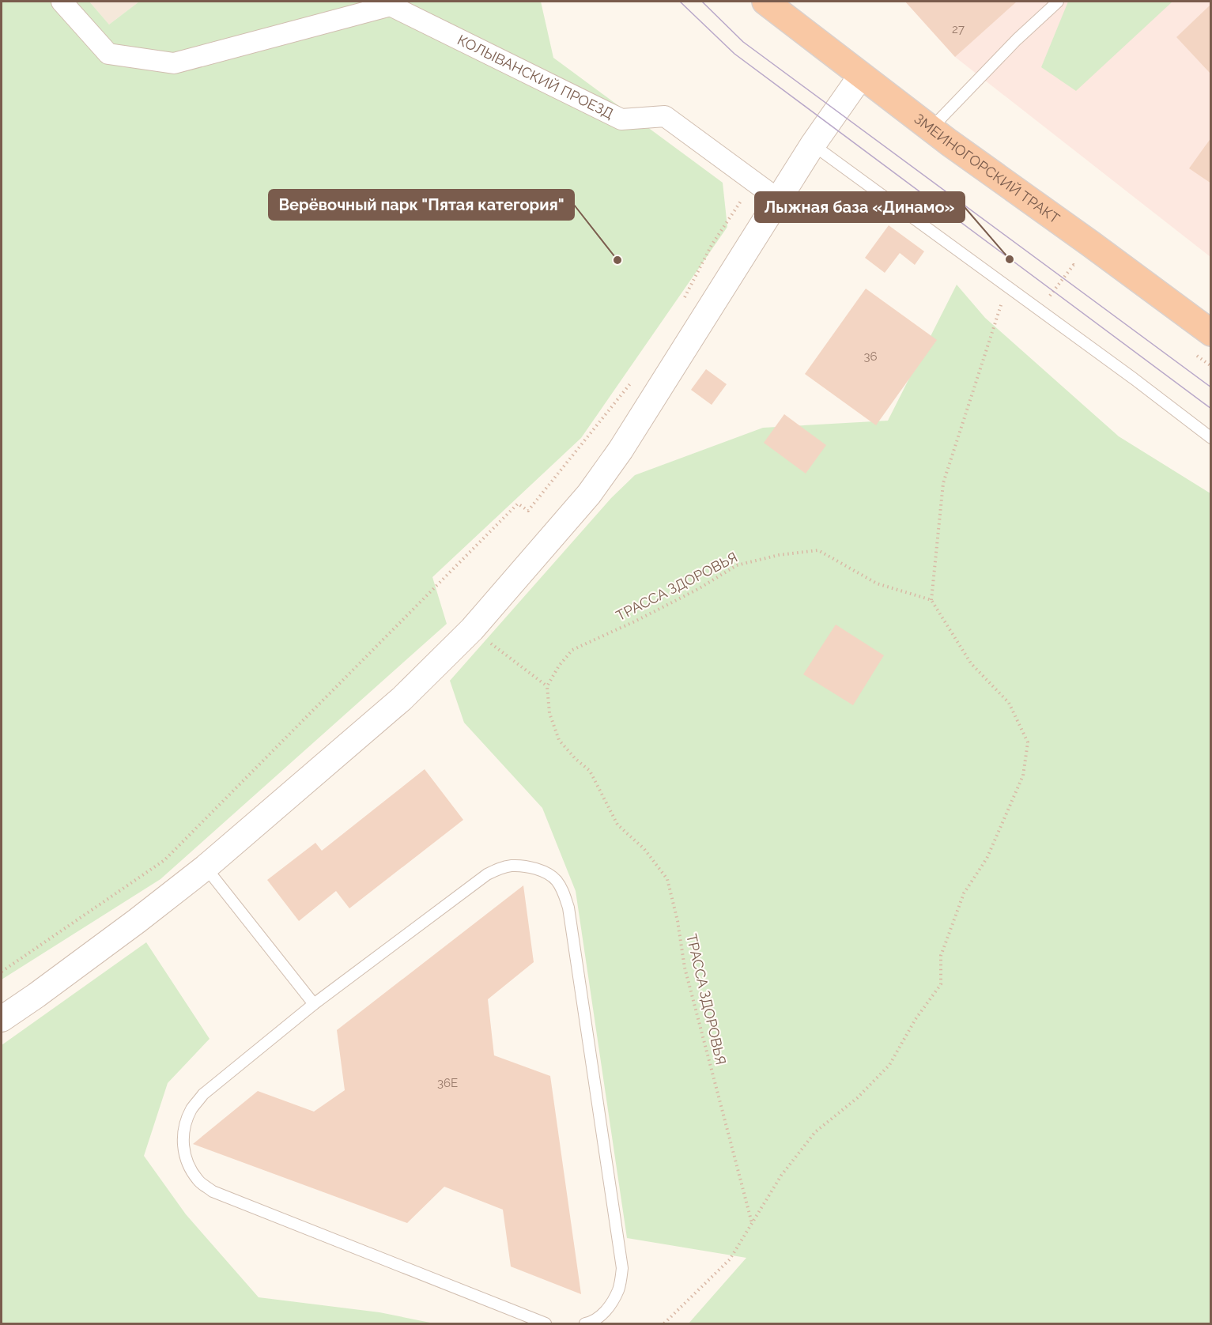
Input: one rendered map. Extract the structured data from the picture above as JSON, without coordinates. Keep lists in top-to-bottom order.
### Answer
{
  "streets": {
    "highway": ["ЗМЕИНОГОРСКИЙ ТРАКТ"],
    "street": ["КОЛЫВАНСКИЙ ПРОЕЗД"],
    "path": ["ТРАССА ЗДОРОВЬЯ"]
  },
  "places": ["Лыжная база «Динамо»", "Верёвочный парк \"Пятая категория\""],
  "house_numbers": ["27", "36", "36Е"]
}
